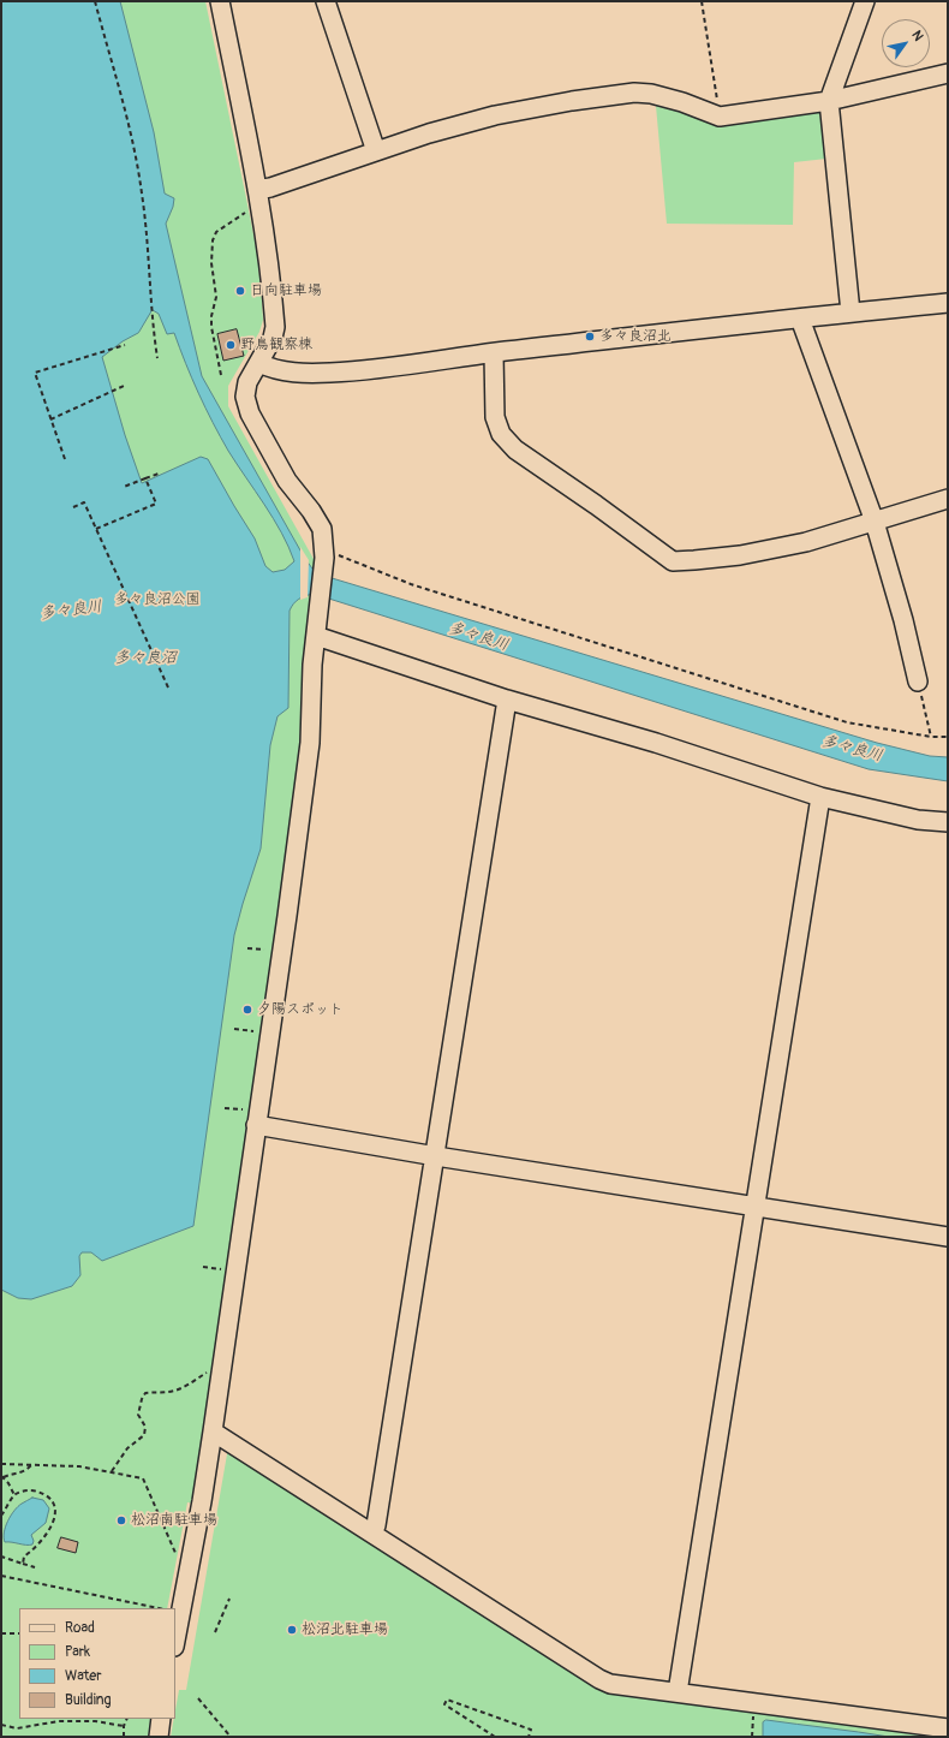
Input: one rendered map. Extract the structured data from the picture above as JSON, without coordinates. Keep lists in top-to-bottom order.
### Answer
{
  "water": ["多々良川", "多々良沼"],
  "parks": ["多々良沼公園"],
  "places": [
    "日向駐車場",
    "多々良沼北",
    "野鳥観察棟",
    "夕陽スポット",
    "松沼南駐車場",
    "松沼北駐車場"
  ],
  "legend": [
    "Road",
    "Park",
    "Water",
    "Building"
  ],
  "north": "top right"
}
